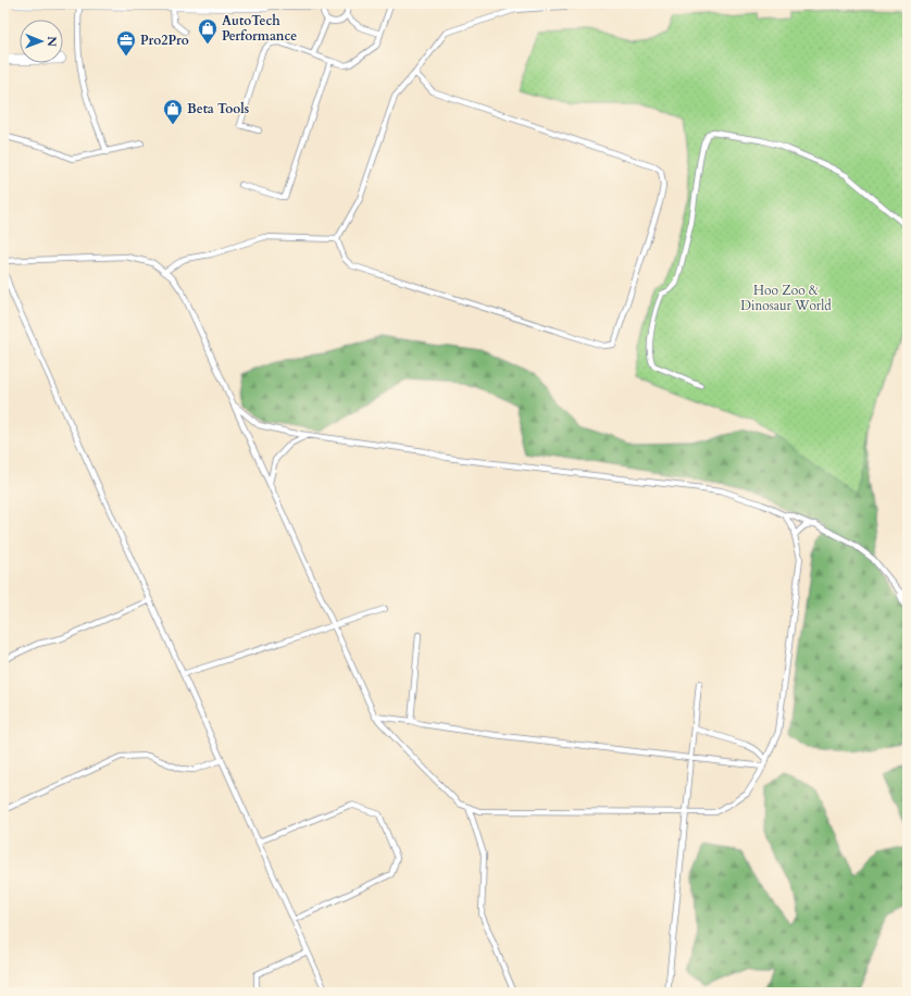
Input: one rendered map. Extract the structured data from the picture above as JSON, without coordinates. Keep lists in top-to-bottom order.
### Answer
{
  "parks": ["Hoo Zoo & Dinosaur World"],
  "places": {
    "shop": ["AutoTech Performance", "Beta Tools"],
    "office": ["Pro2Pro"]
  },
  "north": "right"
}
